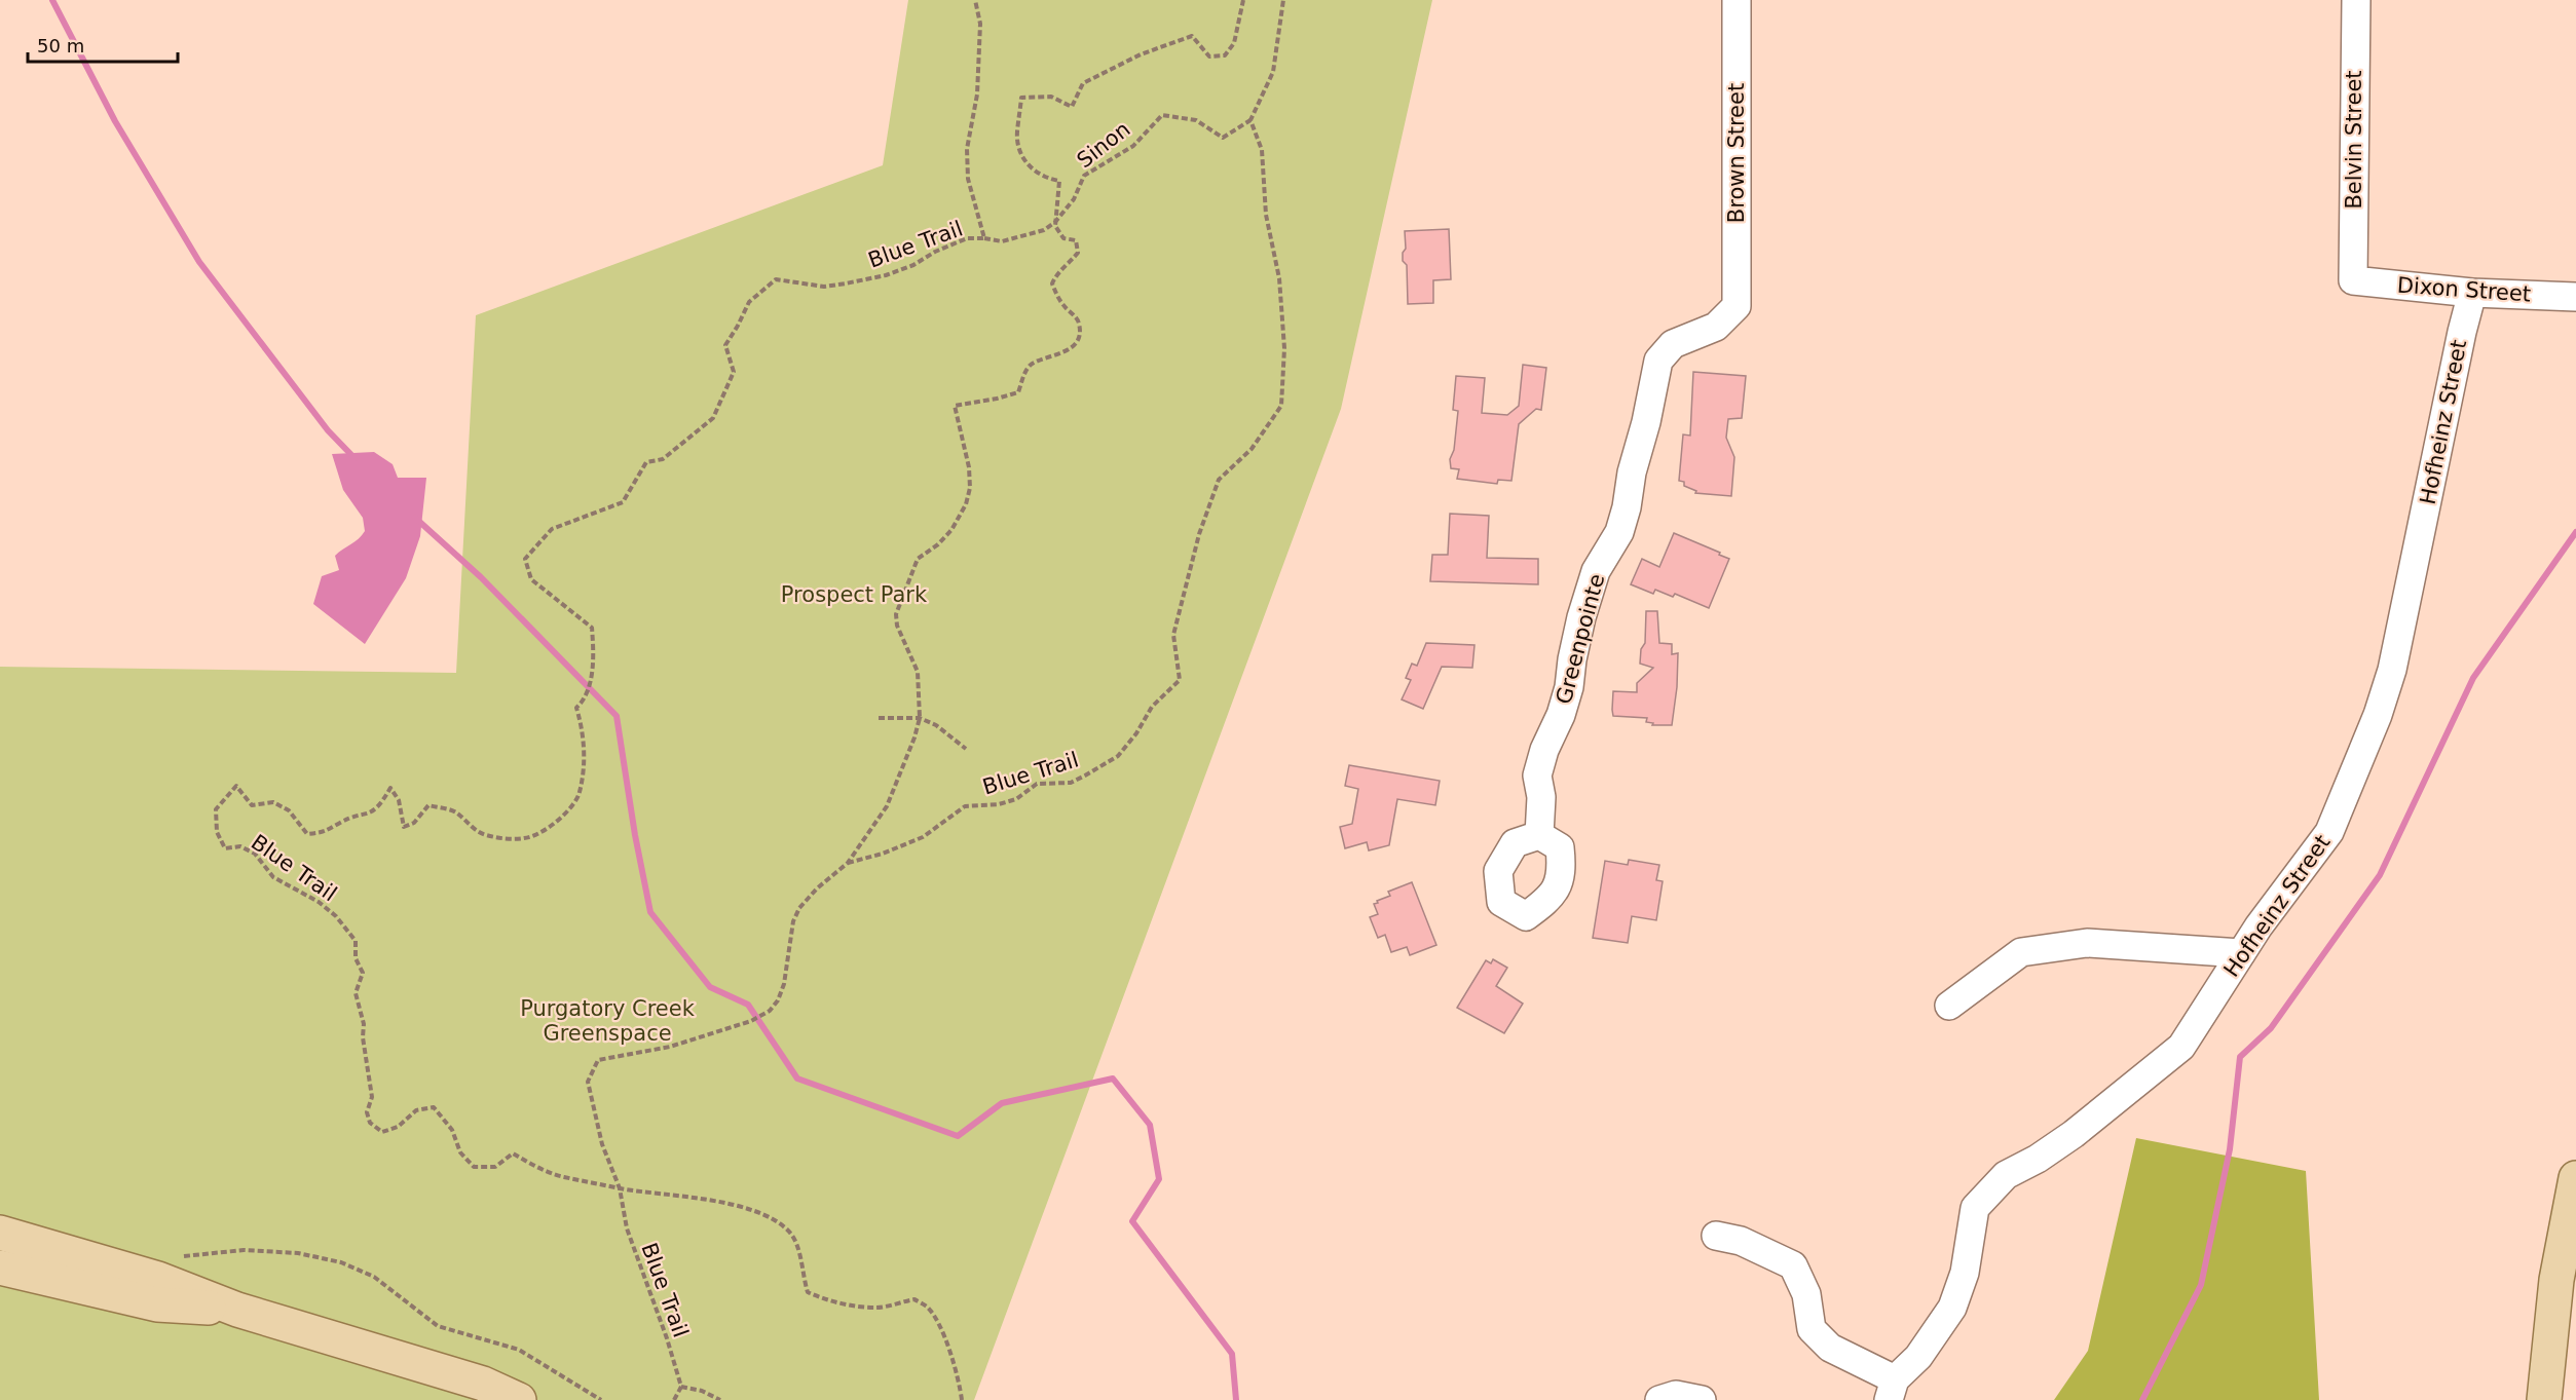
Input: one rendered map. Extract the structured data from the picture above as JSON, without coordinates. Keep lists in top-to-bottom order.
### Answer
{
  "streets": {
    "street": [
      "Belvin Street",
      "Brown Street",
      "Dixon Street",
      "Hofheinz Street",
      "Greenpointe"
    ],
    "path": ["Sinon", "Blue Trail"]
  },
  "crossings": [
    ["Belvin Street", "Dixon Street"],
    ["Sinon", "Blue Trail"],
    ["Brown Street", "Greenpointe"],
    ["Dixon Street", "Hofheinz Street"]
  ],
  "parks": ["Prospect Park", "Purgatory Creek Greenspace"],
  "scale_bar": "50 m"
}
